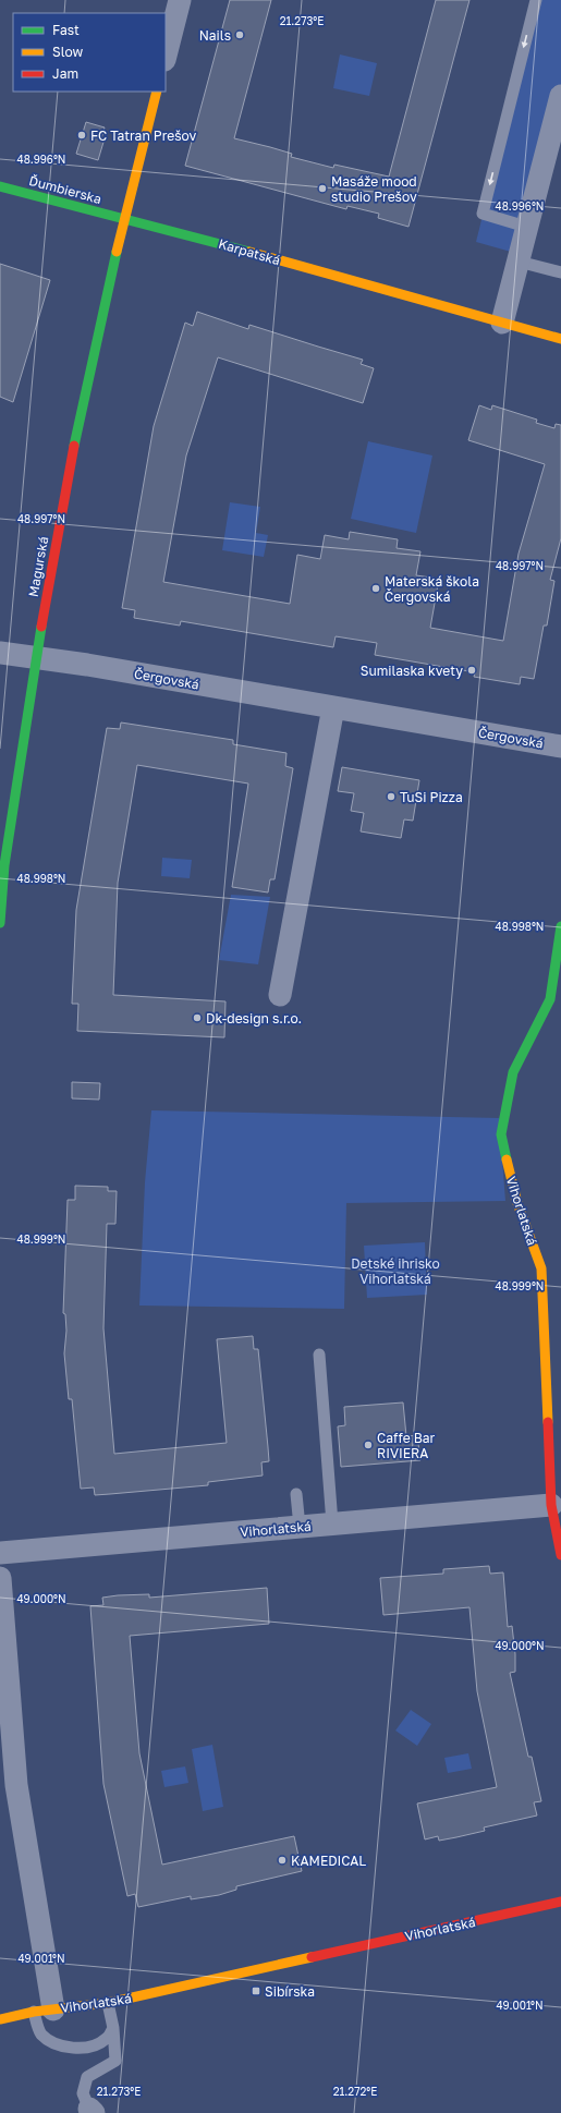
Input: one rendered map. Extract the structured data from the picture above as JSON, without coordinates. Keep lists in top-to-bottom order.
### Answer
{
  "streets": {
    "street": [
      "Ďumbierska",
      "Karpatská",
      "Magurská",
      "Čergovská",
      "Vihorlatská"
    ]
  },
  "crossings": [
    ["Ďumbierska", "Karpatská"],
    ["Ďumbierska", "Magurská"],
    ["Karpatská", "Magurská"],
    ["Magurská", "Čergovská"]
  ],
  "parks": ["Detské ihrisko Vihorlatská"],
  "places": {
    "other": [
      "Nails",
      "FC Tatran Prešov",
      "Masáže mood studio Prešov",
      "Materská škola Čergovská",
      "Sumilaska kvety",
      "TuSi Pizza",
      "Dk-design s.r.o.",
      "Caffe Bar RIVIERA",
      "KAMEDICAL"
    ],
    "transit": ["Sibírska"]
  },
  "legend": ["Fast", "Slow", "Jam"],
  "coordinates": [
    "21.273°E",
    "48.996°N",
    "48.997°N",
    "48.998°N",
    "48.999°N",
    "49.000°N",
    "49.001°N",
    "21.272°E"
  ]
}
